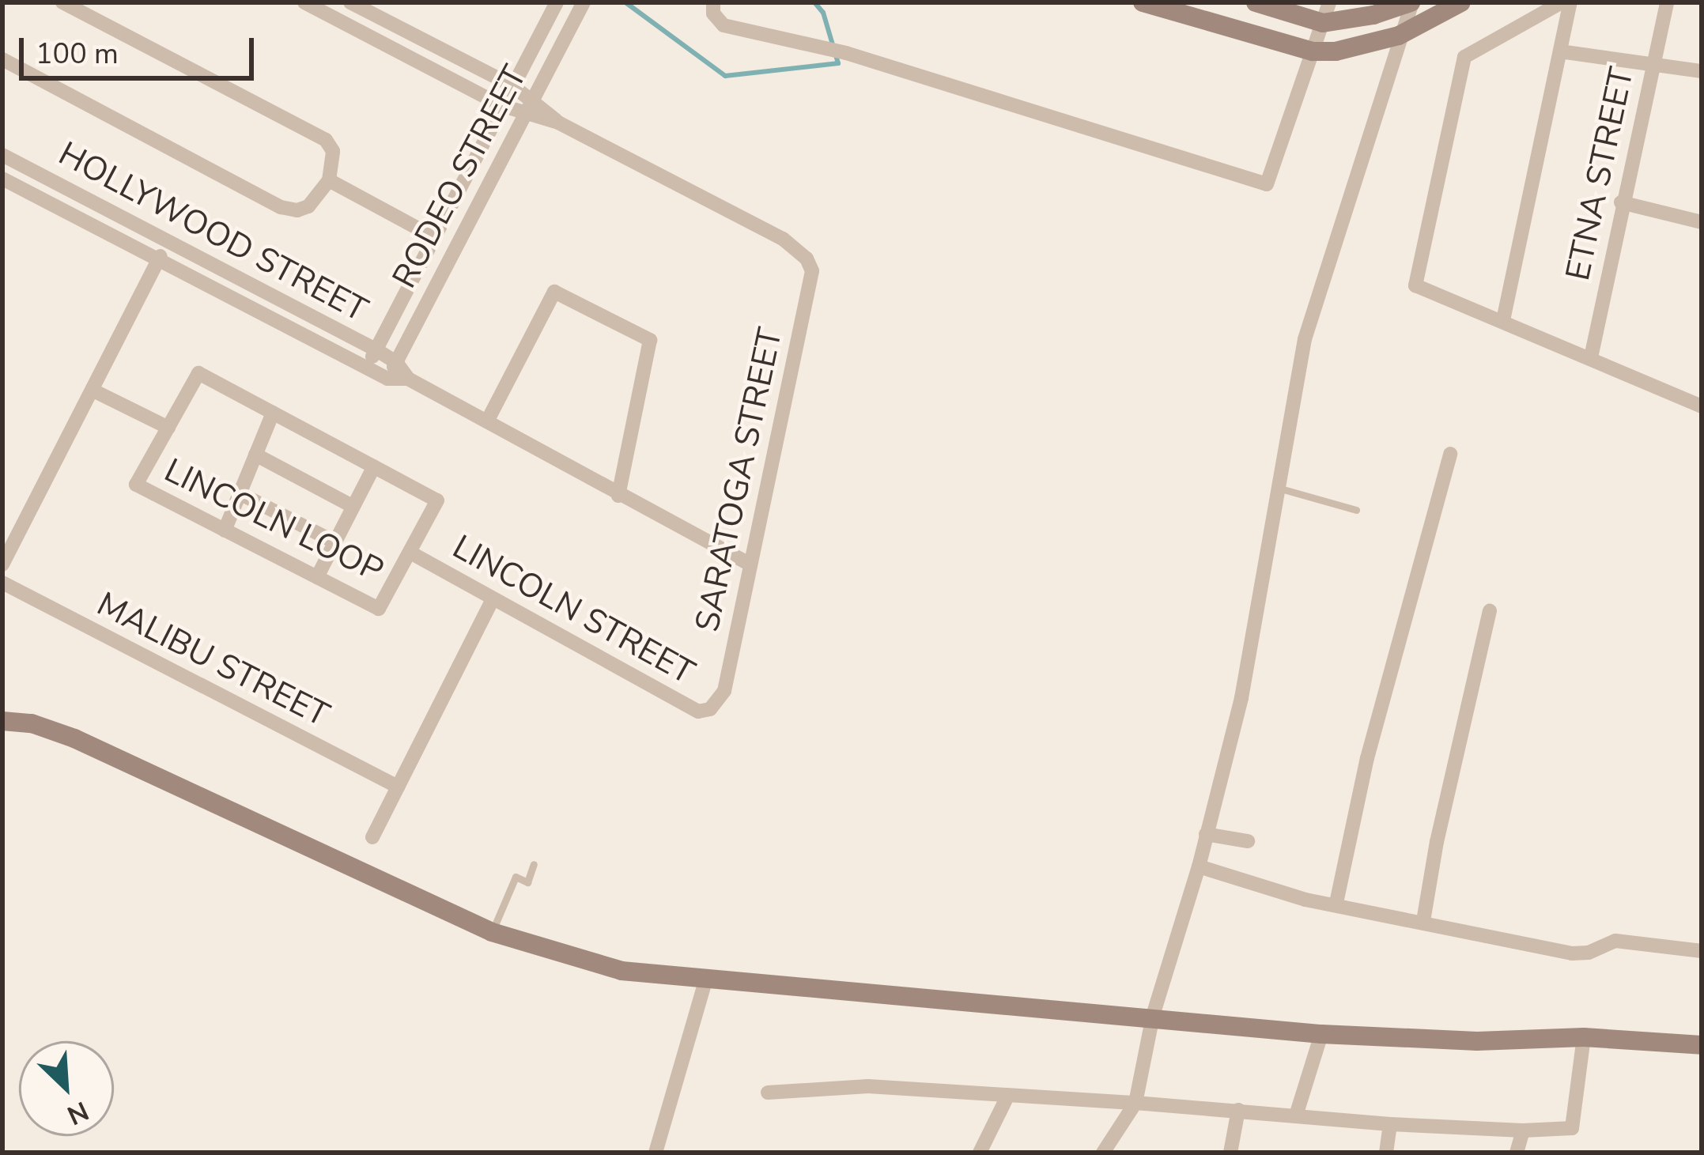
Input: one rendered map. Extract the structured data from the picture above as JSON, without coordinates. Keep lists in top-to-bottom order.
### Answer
{
  "streets": {
    "street": [
      "ETNA STREET",
      "RODEO STREET",
      "HOLLYWOOD STREET",
      "SARATOGA STREET",
      "LINCOLN LOOP",
      "LINCOLN STREET",
      "MALIBU STREET"
    ]
  },
  "crossings": [
    ["RODEO STREET", "HOLLYWOOD STREET"],
    ["SARATOGA STREET", "LINCOLN STREET"],
    ["LINCOLN LOOP", "LINCOLN STREET"]
  ],
  "scale_bar": "100 m",
  "north": "bottom right"
}
